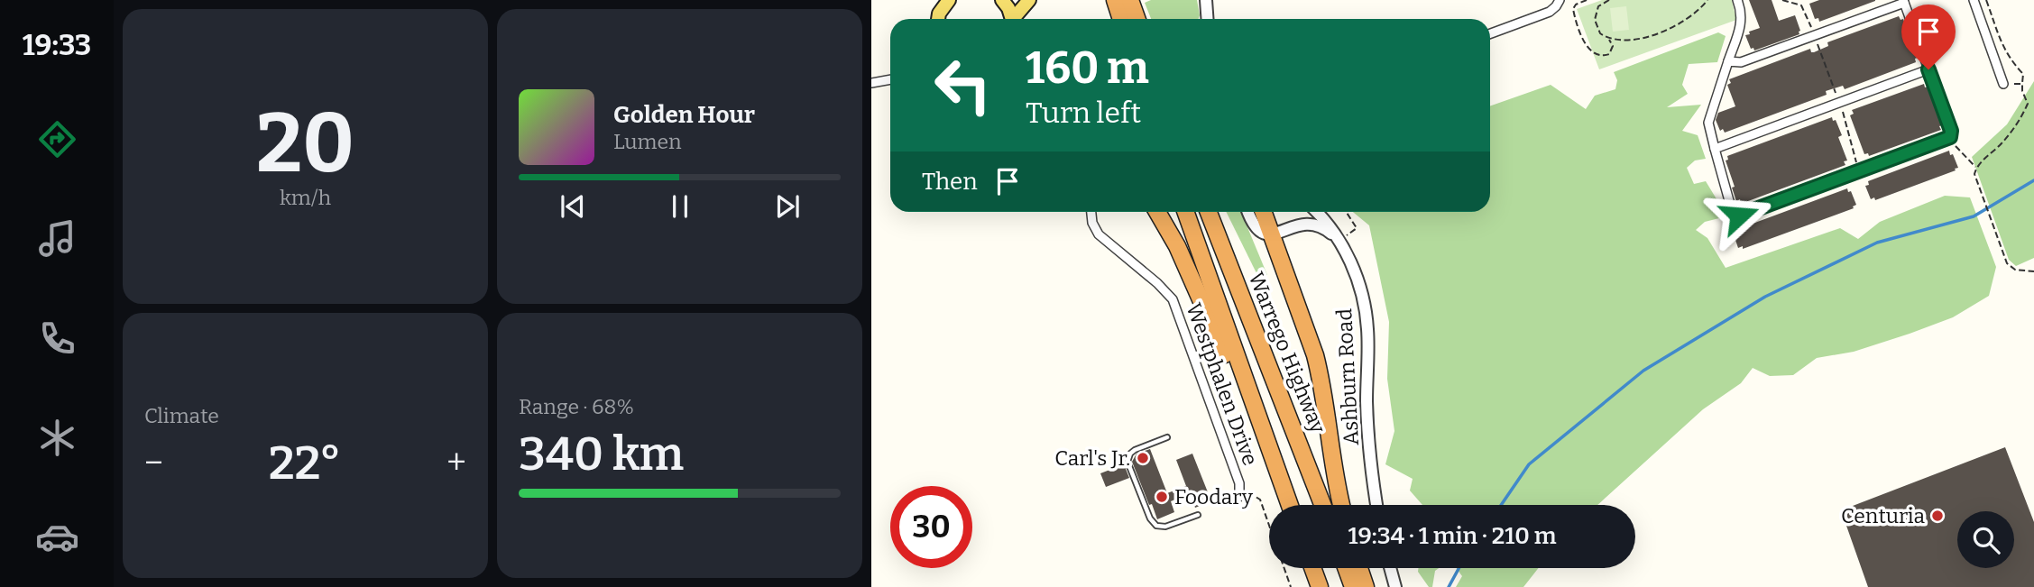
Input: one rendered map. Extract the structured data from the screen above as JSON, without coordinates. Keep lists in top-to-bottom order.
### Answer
{
  "streets": {
    "highway": ["Warrego Highway"],
    "street": ["Ashburn Road", "Westphalen Drive"]
  },
  "places": ["Carl's Jr.", "Foodary", "Centuria"],
  "page": {
    "tabs": "19:33",
    "tile": [
      ["20", "km/h"],
      "Climate",
      ["Range · 68%", "340 km"]
    ],
    "turn": ["160 m", "Turn left"],
    "song": ["Golden Hour", "Lumen"],
    "then": "Then",
    "heat": ["−", "22°", "+"],
    "limit": "30",
    "trip": "19:34 · 1 min · 210 m"
  }
}
